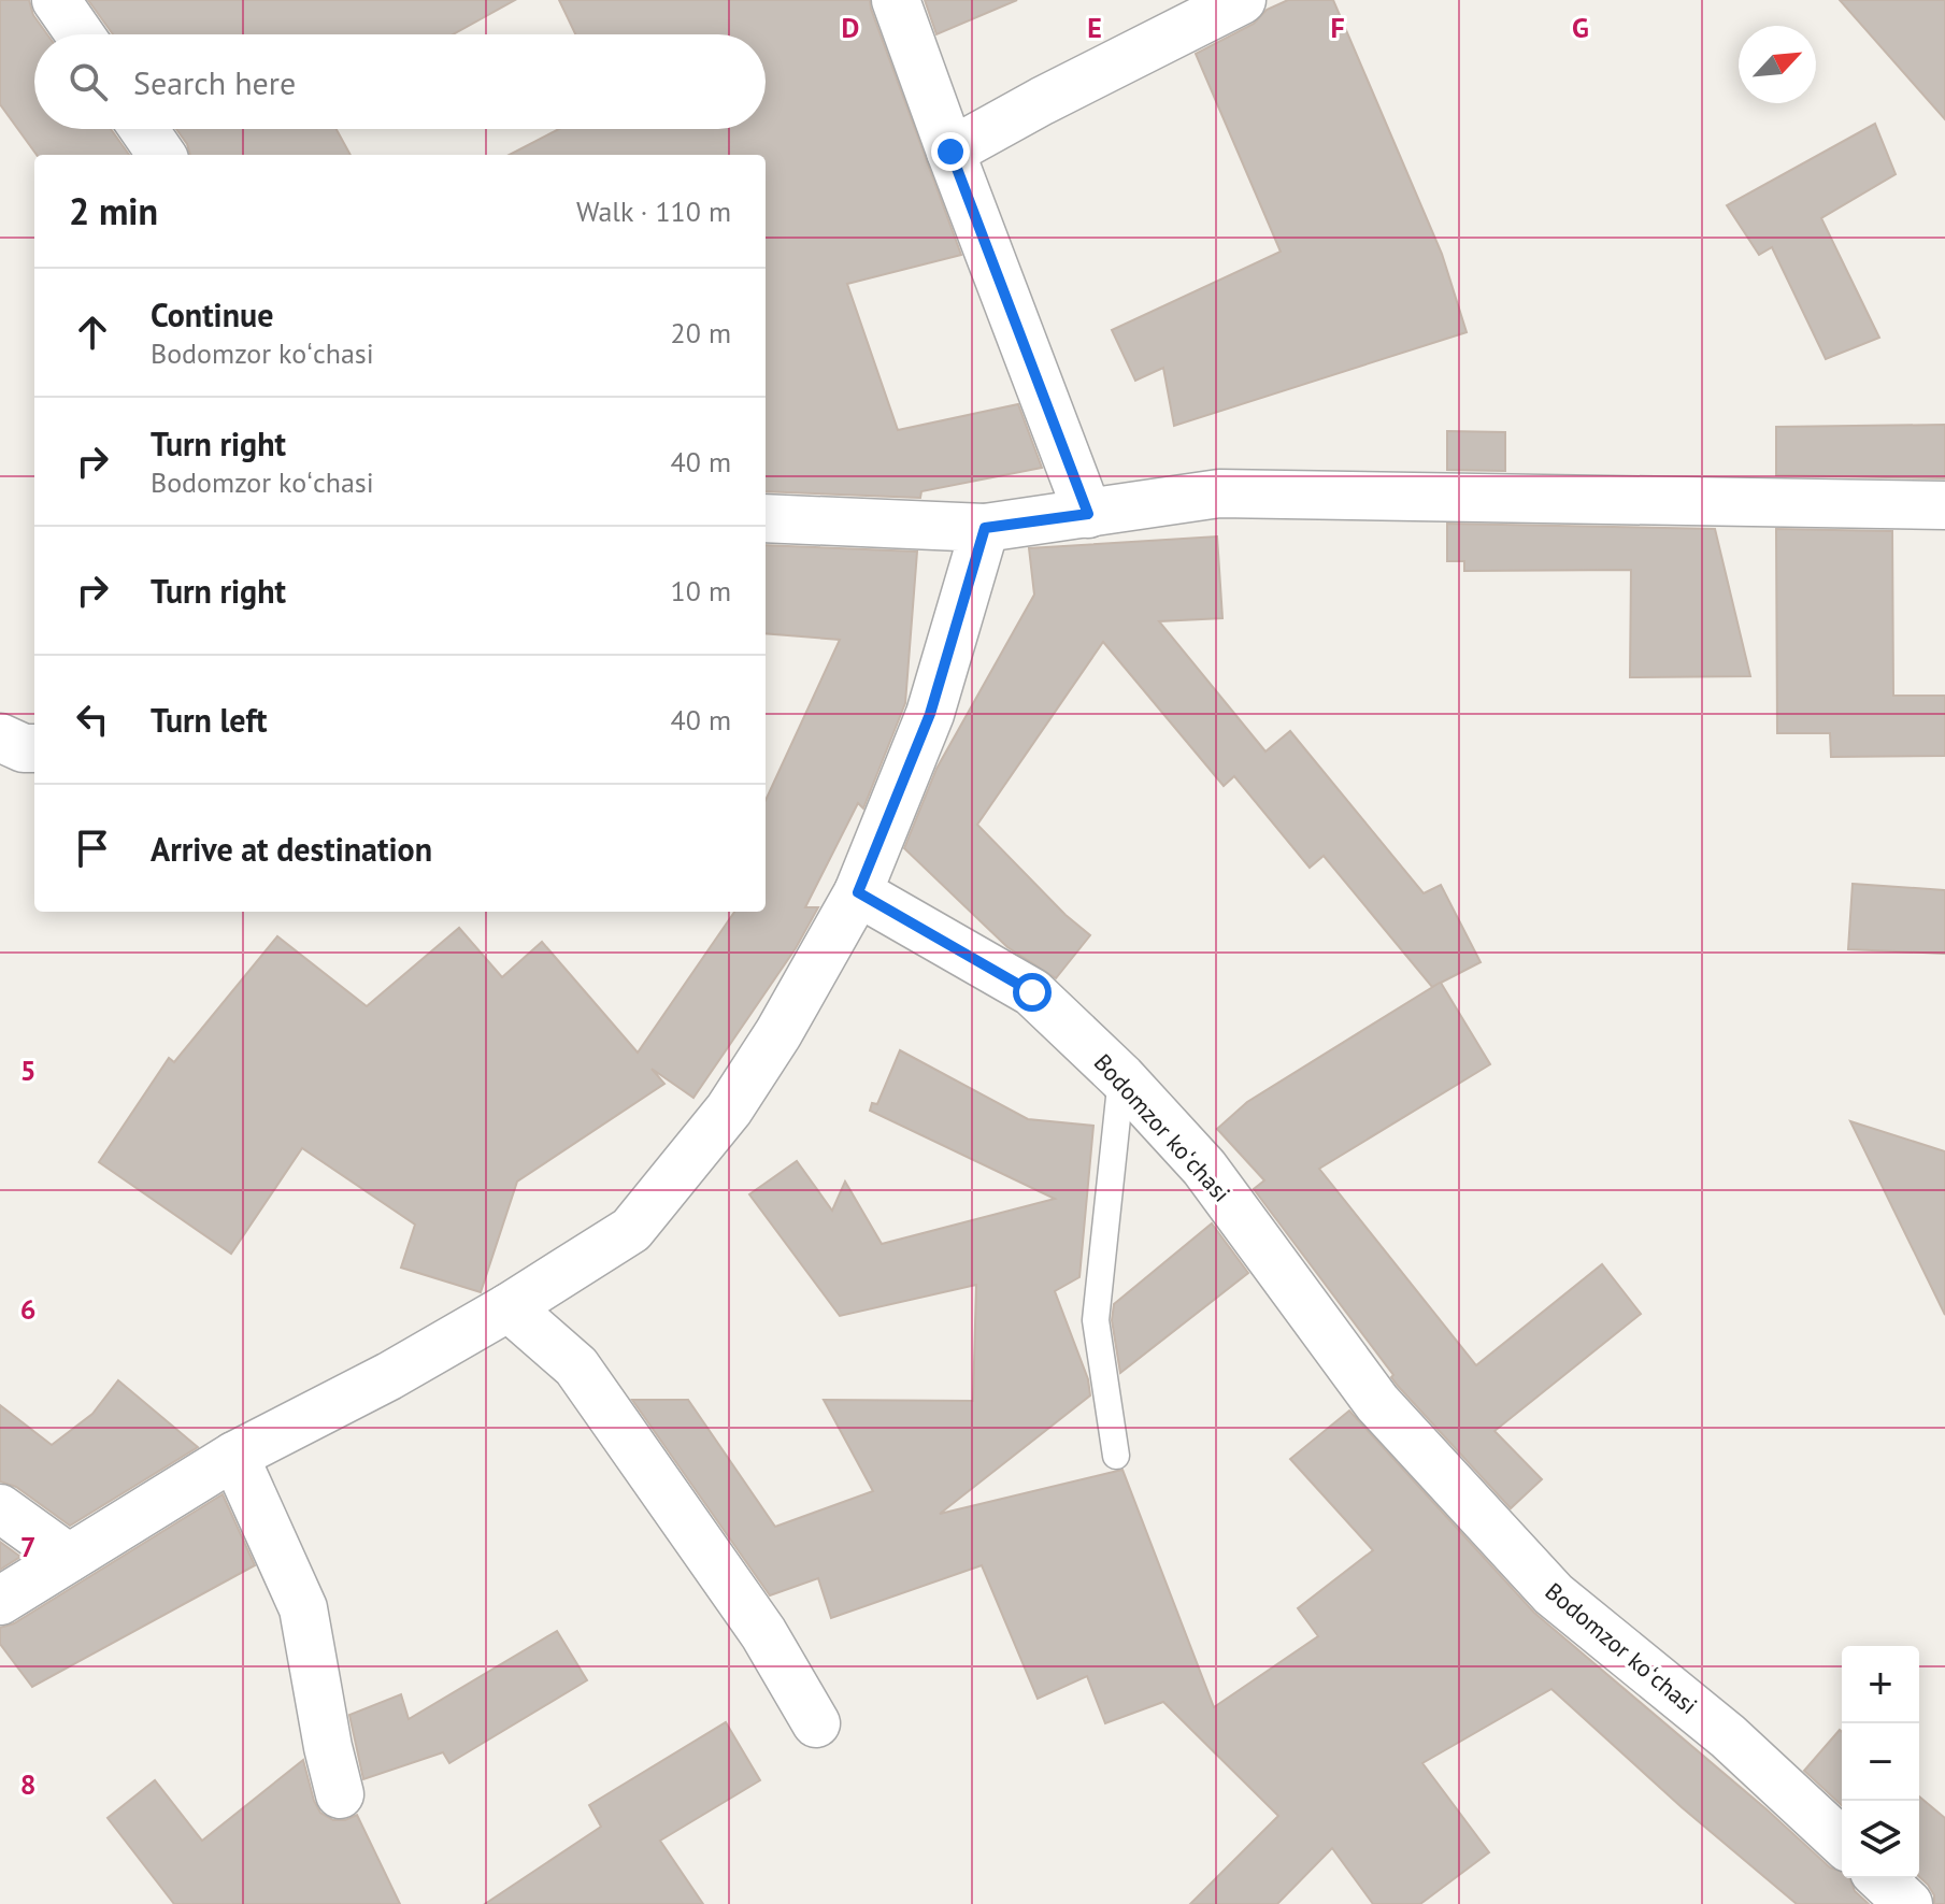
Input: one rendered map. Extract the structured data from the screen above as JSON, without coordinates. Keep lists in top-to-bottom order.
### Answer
{
  "streets": {
    "street": ["Bodomzor koʻchasi"]
  },
  "north": "top right",
  "page": {
    "search": "Search here",
    "heading": ["2 min", "Walk · 110 m"],
    "list": [
      ["Continue", "Bodomzor koʻchasi", "20 m"],
      ["Turn right", "Bodomzor koʻchasi", "40 m"],
      ["Turn right", "10 m"],
      ["Turn left", "40 m"],
      "Arrive at destination"
    ],
    "map_buttons": ["+", "−"]
  },
  "grid": {
    "columns": [
      "D",
      "E",
      "F",
      "G"
    ],
    "rows": [
      "5",
      "6",
      "7",
      "8"
    ]
  }
}
